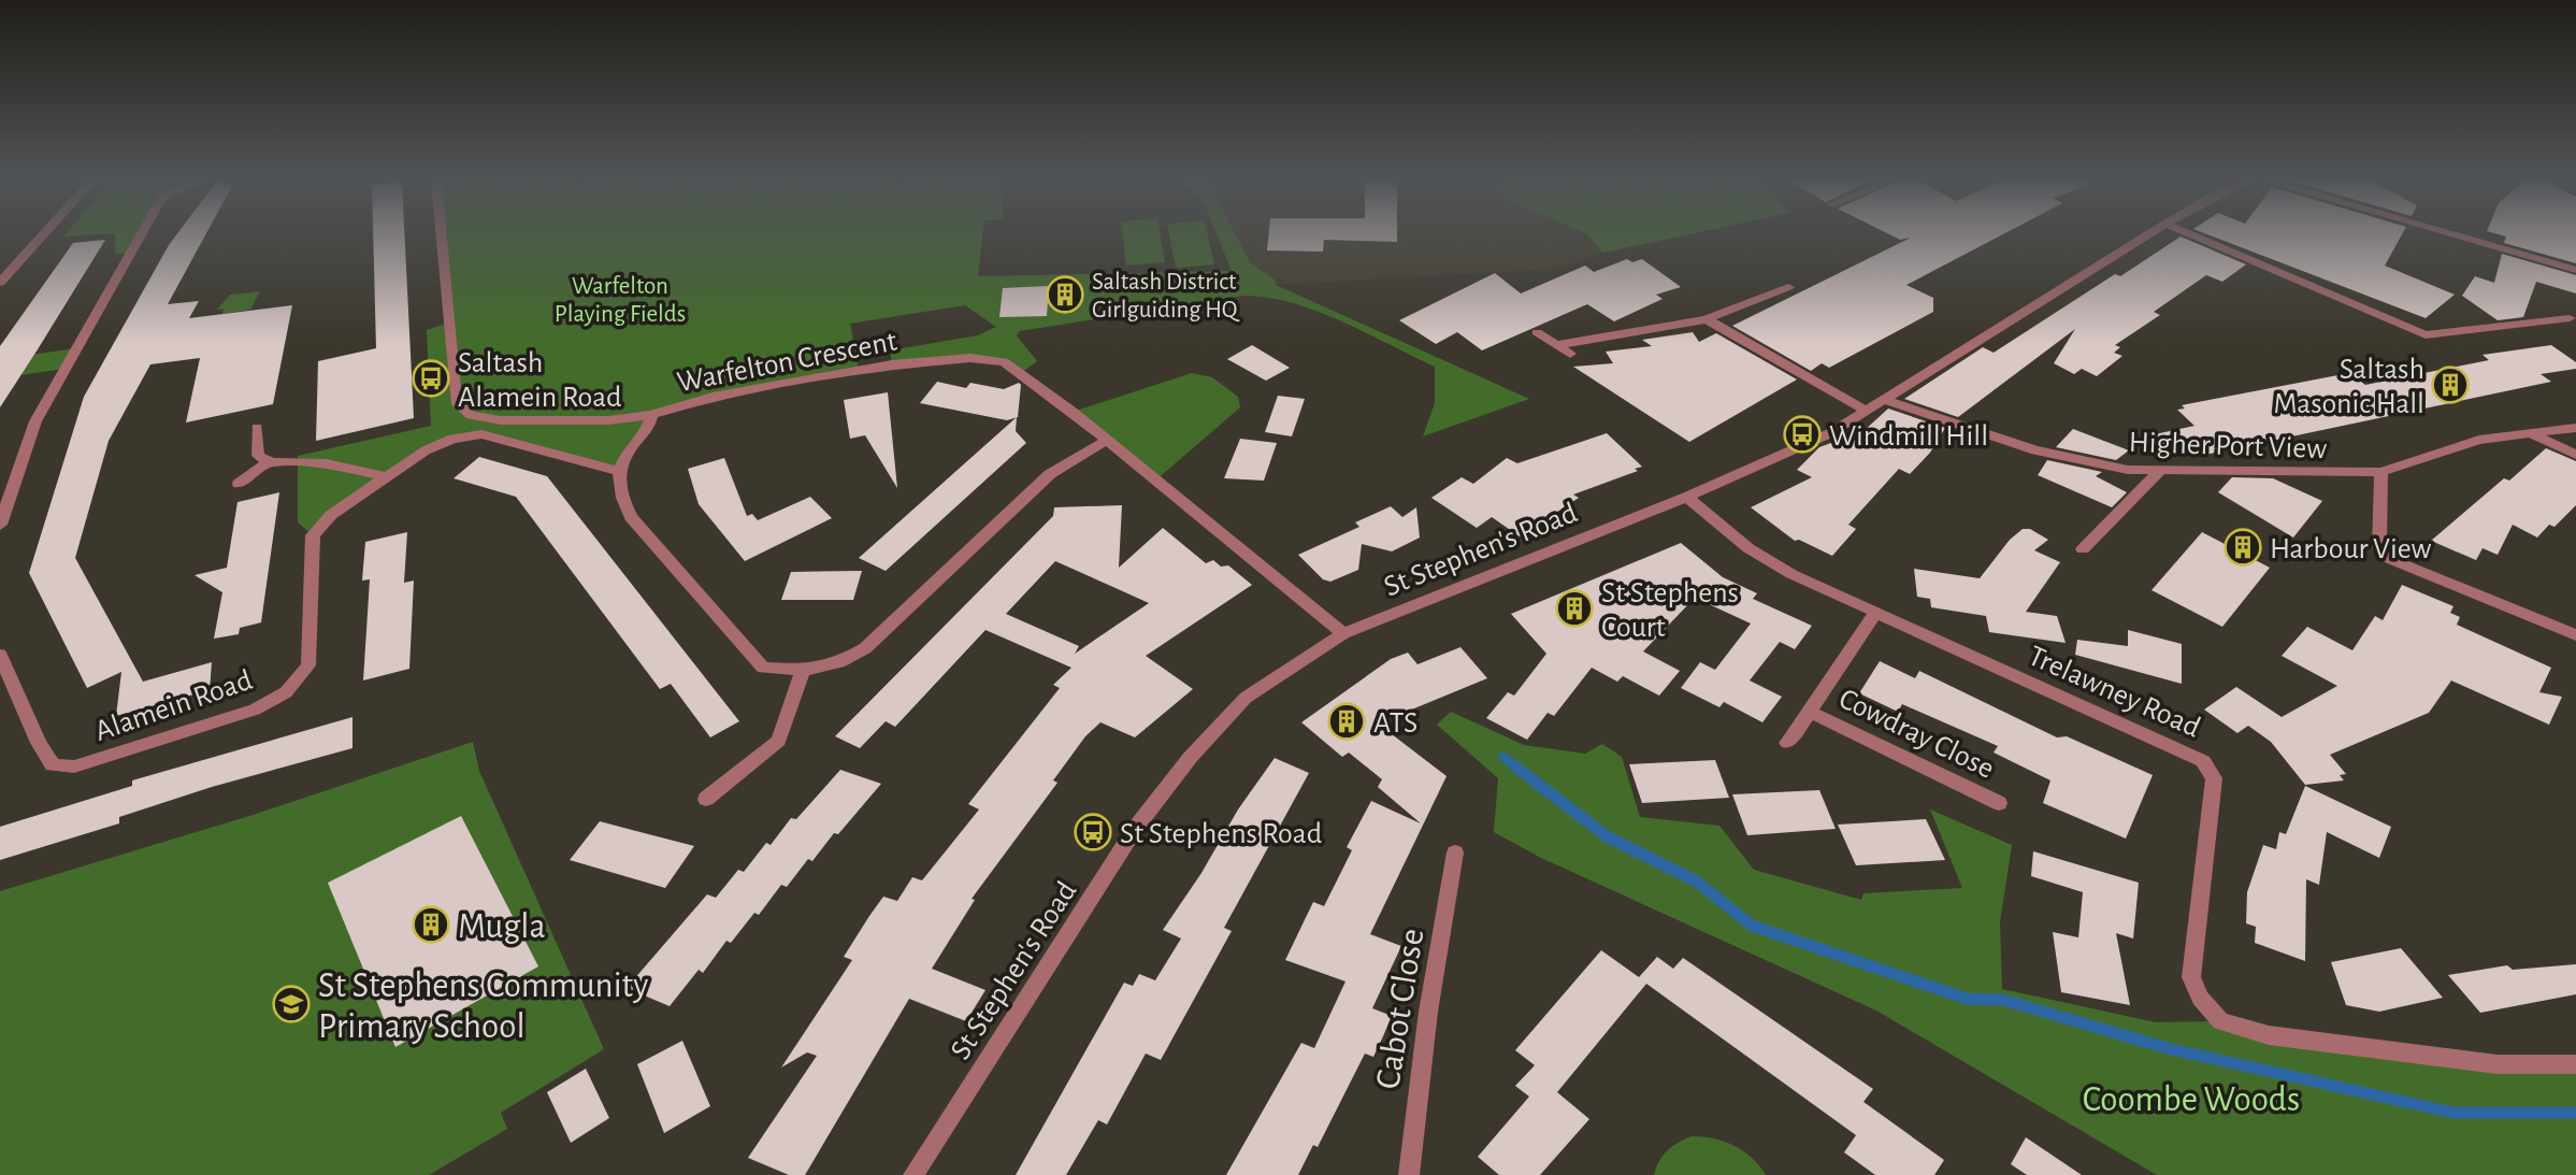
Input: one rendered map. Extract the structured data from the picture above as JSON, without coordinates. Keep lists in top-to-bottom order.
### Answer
{
  "streets": {
    "street": [
      "Warfelton Crescent",
      "Higher Port View",
      "St Stephen's Road",
      "Trelawney Road",
      "Alamein Road",
      "Cowdray Close",
      "Cabot Close"
    ]
  },
  "crossings": [
    ["Warfelton Crescent", "St Stephen's Road"],
    ["Warfelton Crescent", "Alamein Road"],
    ["Higher Port View", "St Stephen's Road"],
    ["St Stephen's Road", "Trelawney Road"],
    ["Trelawney Road", "Cowdray Close"]
  ],
  "parks": ["Warfelton Playing Fields", "Coombe Woods"],
  "places": {
    "building": [
      "Saltash District Girlguiding HQ",
      "Saltash Masonic Hall",
      "Harbour View",
      "St Stephens Court",
      "ATS",
      "Mugla"
    ],
    "bus stop": ["Saltash Alamein Road", "Windmill Hill", "St Stephens Road"],
    "school or university": ["St Stephens Community Primary School"]
  }
}
